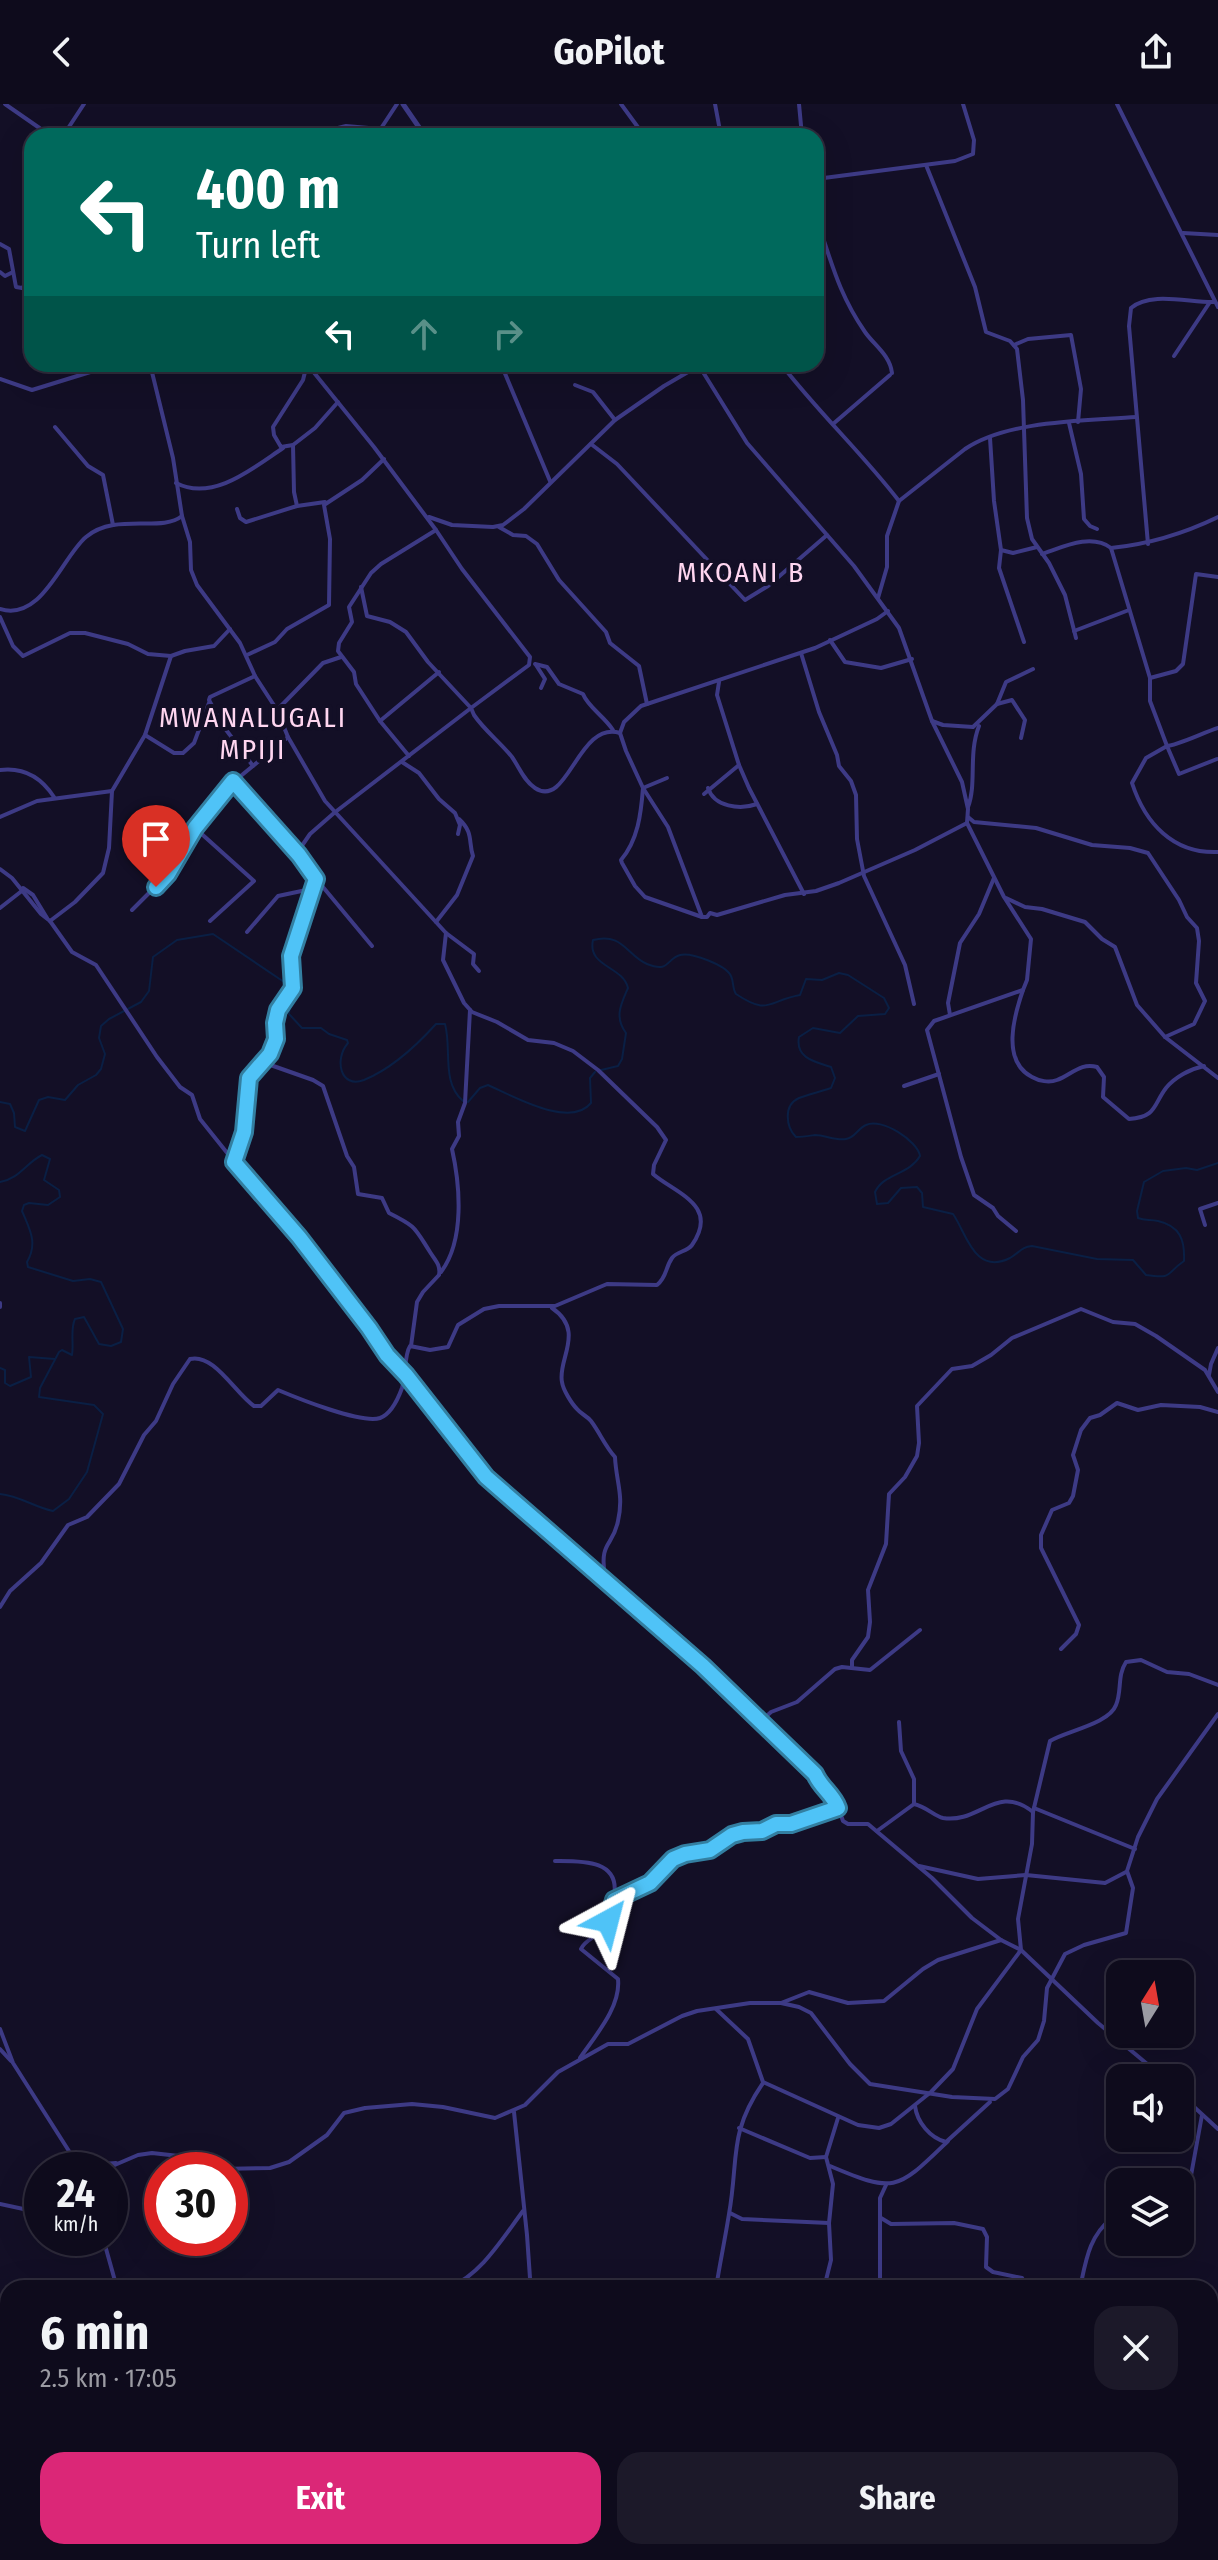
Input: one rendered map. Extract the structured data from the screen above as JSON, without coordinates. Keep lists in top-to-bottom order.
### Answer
{
  "districts": ["MKOANI B", "MWANALUGALI MPIJI"],
  "north": "top",
  "page": {
    "header": "GoPilot",
    "turn": ["400 m", "Turn left"],
    "speed": "24 km/h",
    "limit": "30",
    "heading": ["6 min", "2.5 km · 17:05"],
    "buttons": ["Exit", "Share"]
  }
}
